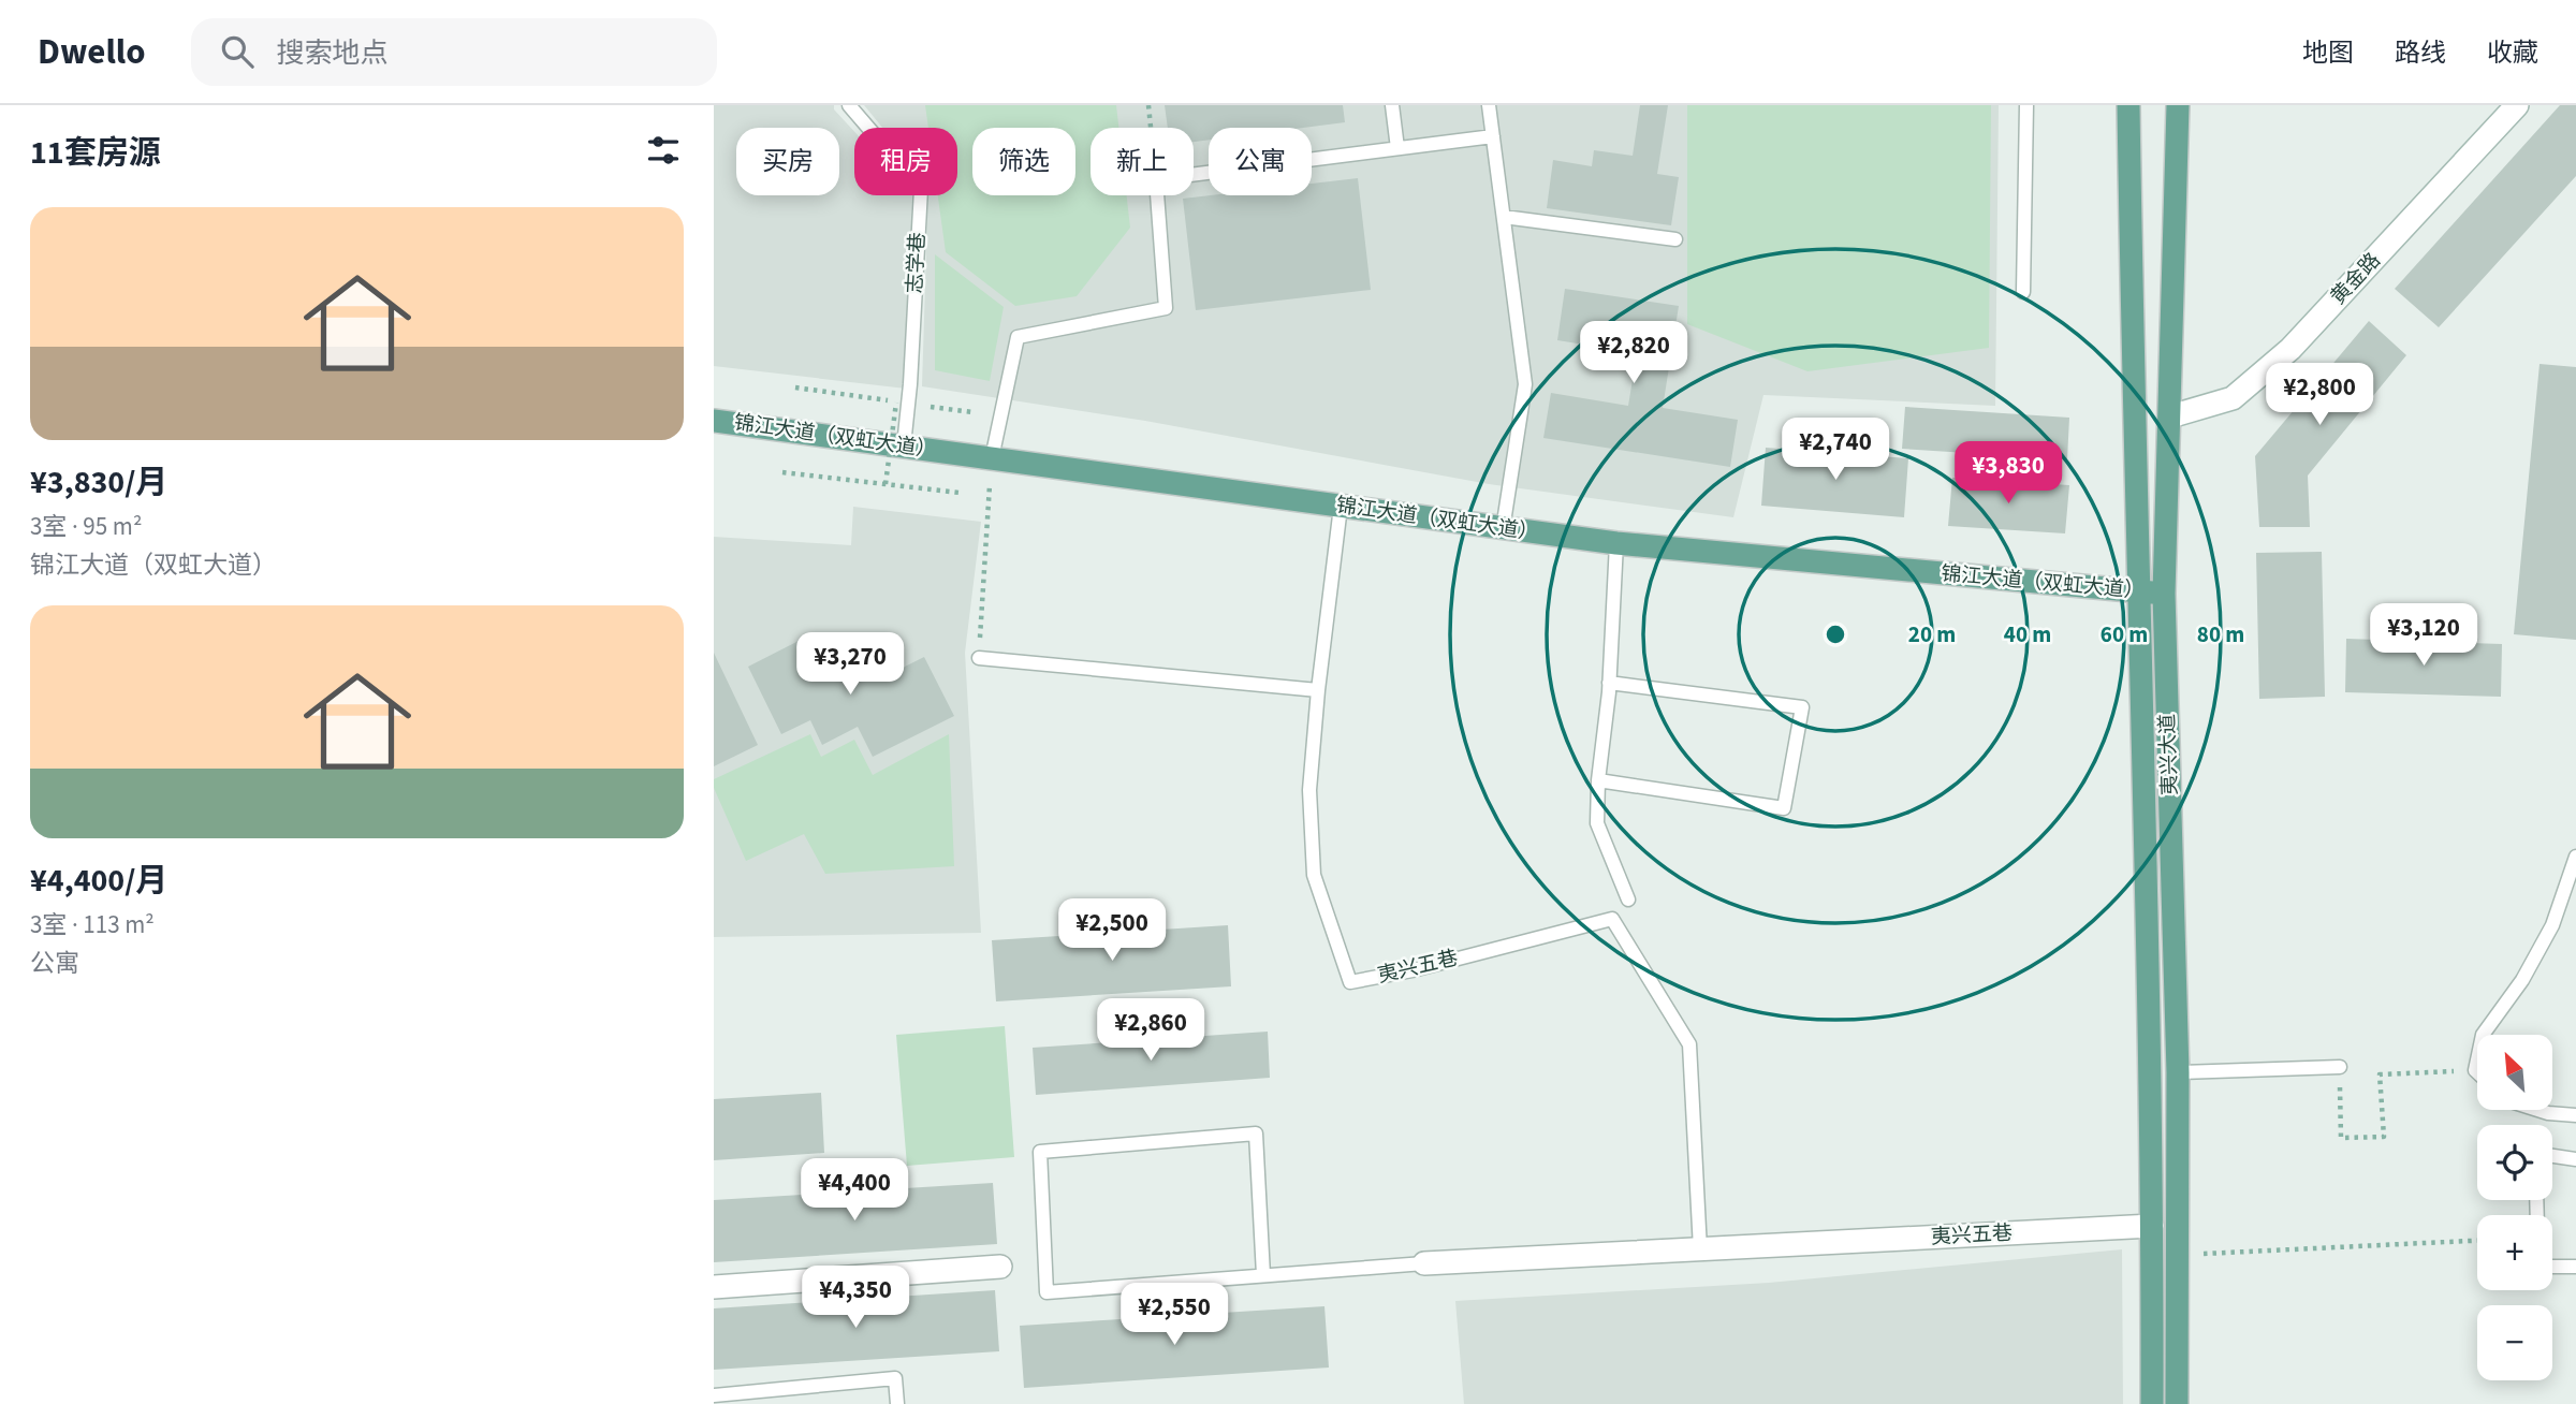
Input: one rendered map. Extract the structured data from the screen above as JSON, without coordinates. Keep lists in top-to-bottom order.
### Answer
{
  "streets": {
    "main road": ["锦江大道（双虹大道）", "夷兴大道"],
    "street": ["黄金路", "夷兴五巷"],
    "lane": ["志学巷"]
  },
  "crossings": [
    ["志学巷", "锦江大道（双虹大道）"],
    ["黄金路", "夷兴大道"],
    ["锦江大道（双虹大道）", "夷兴大道"],
    ["锦江大道（双虹大道）", "夷兴五巷"],
    ["夷兴大道", "夷兴五巷"]
  ],
  "north": "top left",
  "page": {
    "header": "Dwello",
    "search": "搜索地点",
    "nav": ["地图", "路线", "收藏"],
    "heading": "11套房源",
    "chip": [
      "买房",
      "租房",
      "筛选",
      "新上",
      "公寓"
    ],
    "list": [
      {
        "name": "¥3,830/月",
        "note": "3室 · 95 m² · 锦江大道（双虹大道）"
      },
      {
        "name": "¥4,400/月",
        "note": "3室 · 113 m² · 公寓"
      }
    ],
    "price": [
      "¥2,820",
      "¥2,800",
      "¥2,740",
      "¥3,830",
      "¥3,120",
      "¥3,270",
      "¥2,500",
      "¥2,860",
      "¥4,400",
      "¥4,350",
      "¥2,550"
    ],
    "map_buttons": ["+", "−"]
  },
  "rings": [
    "20 m",
    "40 m",
    "60 m",
    "80 m"
  ]
}
